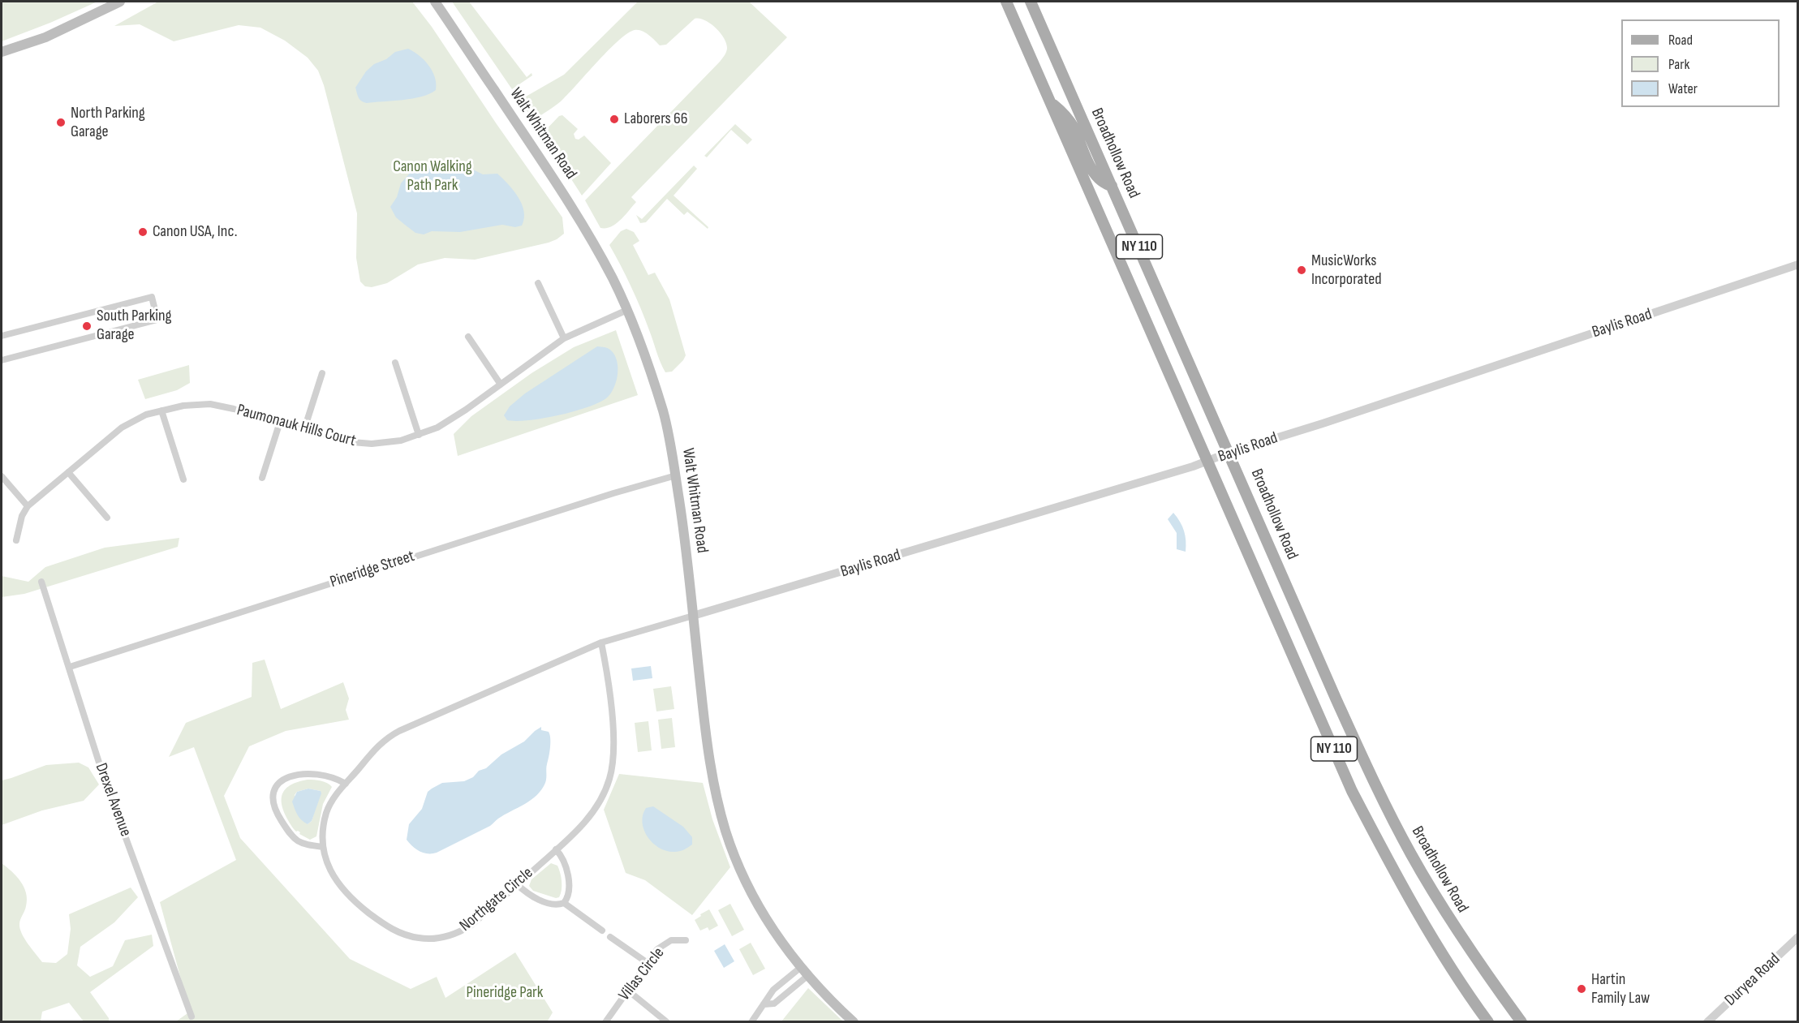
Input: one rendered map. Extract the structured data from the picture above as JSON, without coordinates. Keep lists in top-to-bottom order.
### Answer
{
  "streets": {
    "main road": ["Walt Whitman Road", "Broadhollow Road", "NY 110"],
    "street": [
      "Baylis Road",
      "Paumonauk Hills Court",
      "Pineridge Street",
      "Drexel Avenue",
      "Northgate Circle",
      "Villas Circle",
      "Duryea Road"
    ]
  },
  "crossings": [
    ["Walt Whitman Road", "Baylis Road"],
    ["Walt Whitman Road", "Paumonauk Hills Court"],
    ["Walt Whitman Road", "Pineridge Street"],
    ["Walt Whitman Road", "Northgate Circle"],
    ["Broadhollow Road", "Baylis Road"],
    ["NY 110", "Baylis Road"],
    ["Baylis Road", "Northgate Circle"],
    ["Pineridge Street", "Drexel Avenue"]
  ],
  "parks": ["Canon Walking Path Park", "Pineridge Park"],
  "places": [
    "Laborers 66",
    "North Parking Garage",
    "Canon USA, Inc.",
    "MusicWorks Incorporated",
    "South Parking Garage",
    "Hartin Family Law"
  ],
  "legend": ["Road", "Park", "Water"]
}
